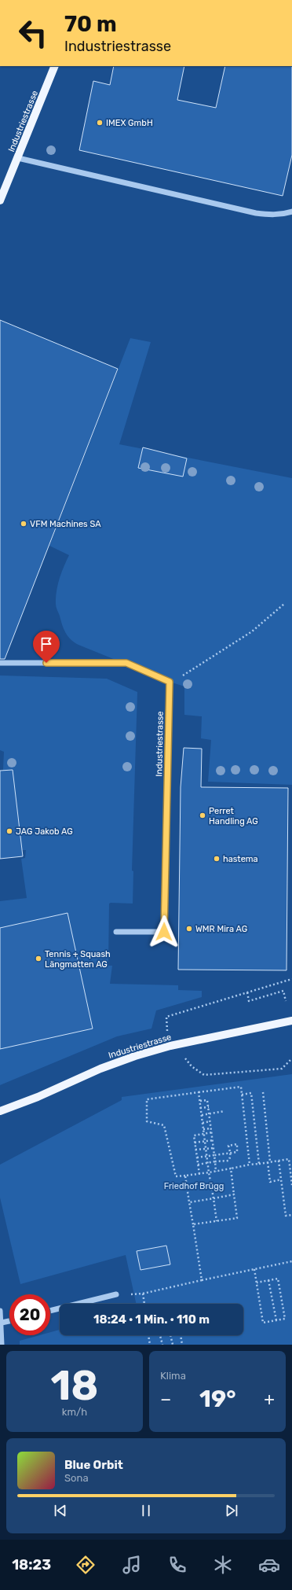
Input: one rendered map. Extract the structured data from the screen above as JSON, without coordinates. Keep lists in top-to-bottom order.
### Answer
{
  "streets": {
    "main road": ["Industriestrasse"]
  },
  "parks": ["Friedhof Brügg"],
  "places": [
    "IMEX GmbH",
    "VFM Machines SA",
    "Perret Handling AG",
    "JAG Jakob AG",
    "hastema",
    "WMR Mira AG",
    "Tennis + Squash Längmatten AG"
  ],
  "page": {
    "turn": ["70 m", "Industriestrasse"],
    "limit": "20",
    "trip": "18:24 · 1 Min. · 110 m",
    "tile": [
      ["18", "km/h"],
      "Klima"
    ],
    "heat": ["−", "19°", "+"],
    "song": ["Blue Orbit", "Sona"],
    "tabs": "18:23"
  }
}
